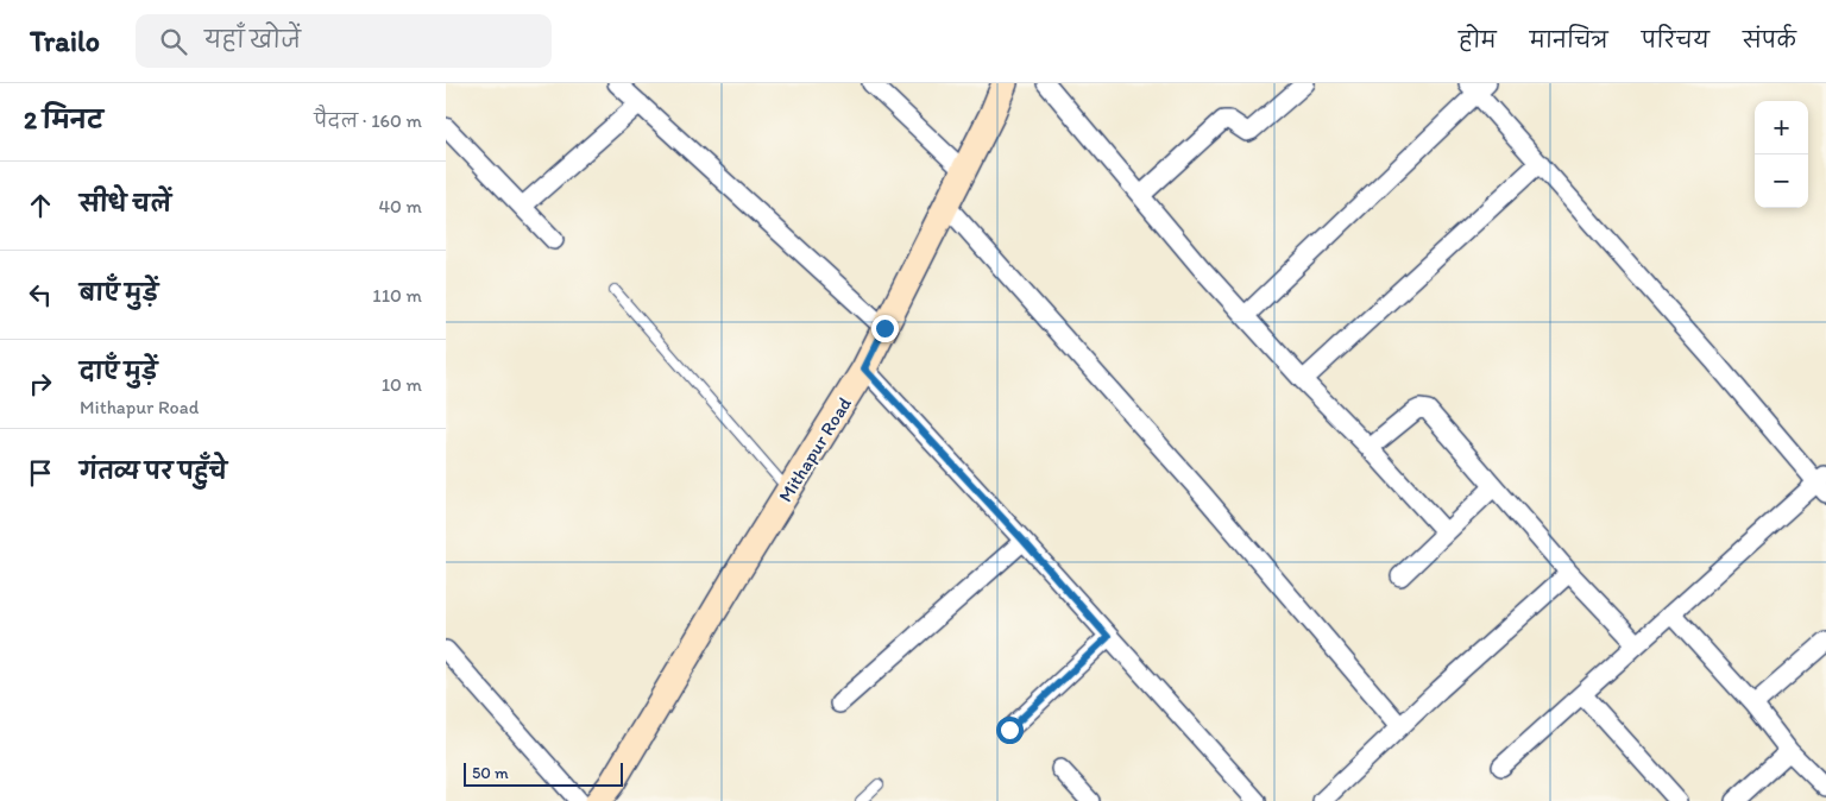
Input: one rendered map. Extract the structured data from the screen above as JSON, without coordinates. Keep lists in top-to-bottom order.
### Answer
{
  "streets": {
    "street": ["Mithapur Road"]
  },
  "scale_bar": "50 m",
  "page": {
    "header": "Trailo",
    "search": "यहाँ खोजें",
    "nav": [
      "होम",
      "मानचित्र",
      "परिचय",
      "संपर्क"
    ],
    "heading": ["2 मिनट", "पैदल · 160 m"],
    "map_buttons": ["+", "−"],
    "list": [
      ["सीधे चलें", "40 m"],
      ["बाएँ मुड़ें", "110 m"],
      ["दाएँ मुड़ें", "Mithapur Road", "10 m"],
      "गंतव्य पर पहुँचे"
    ],
    "scale": "50 m"
  }
}
